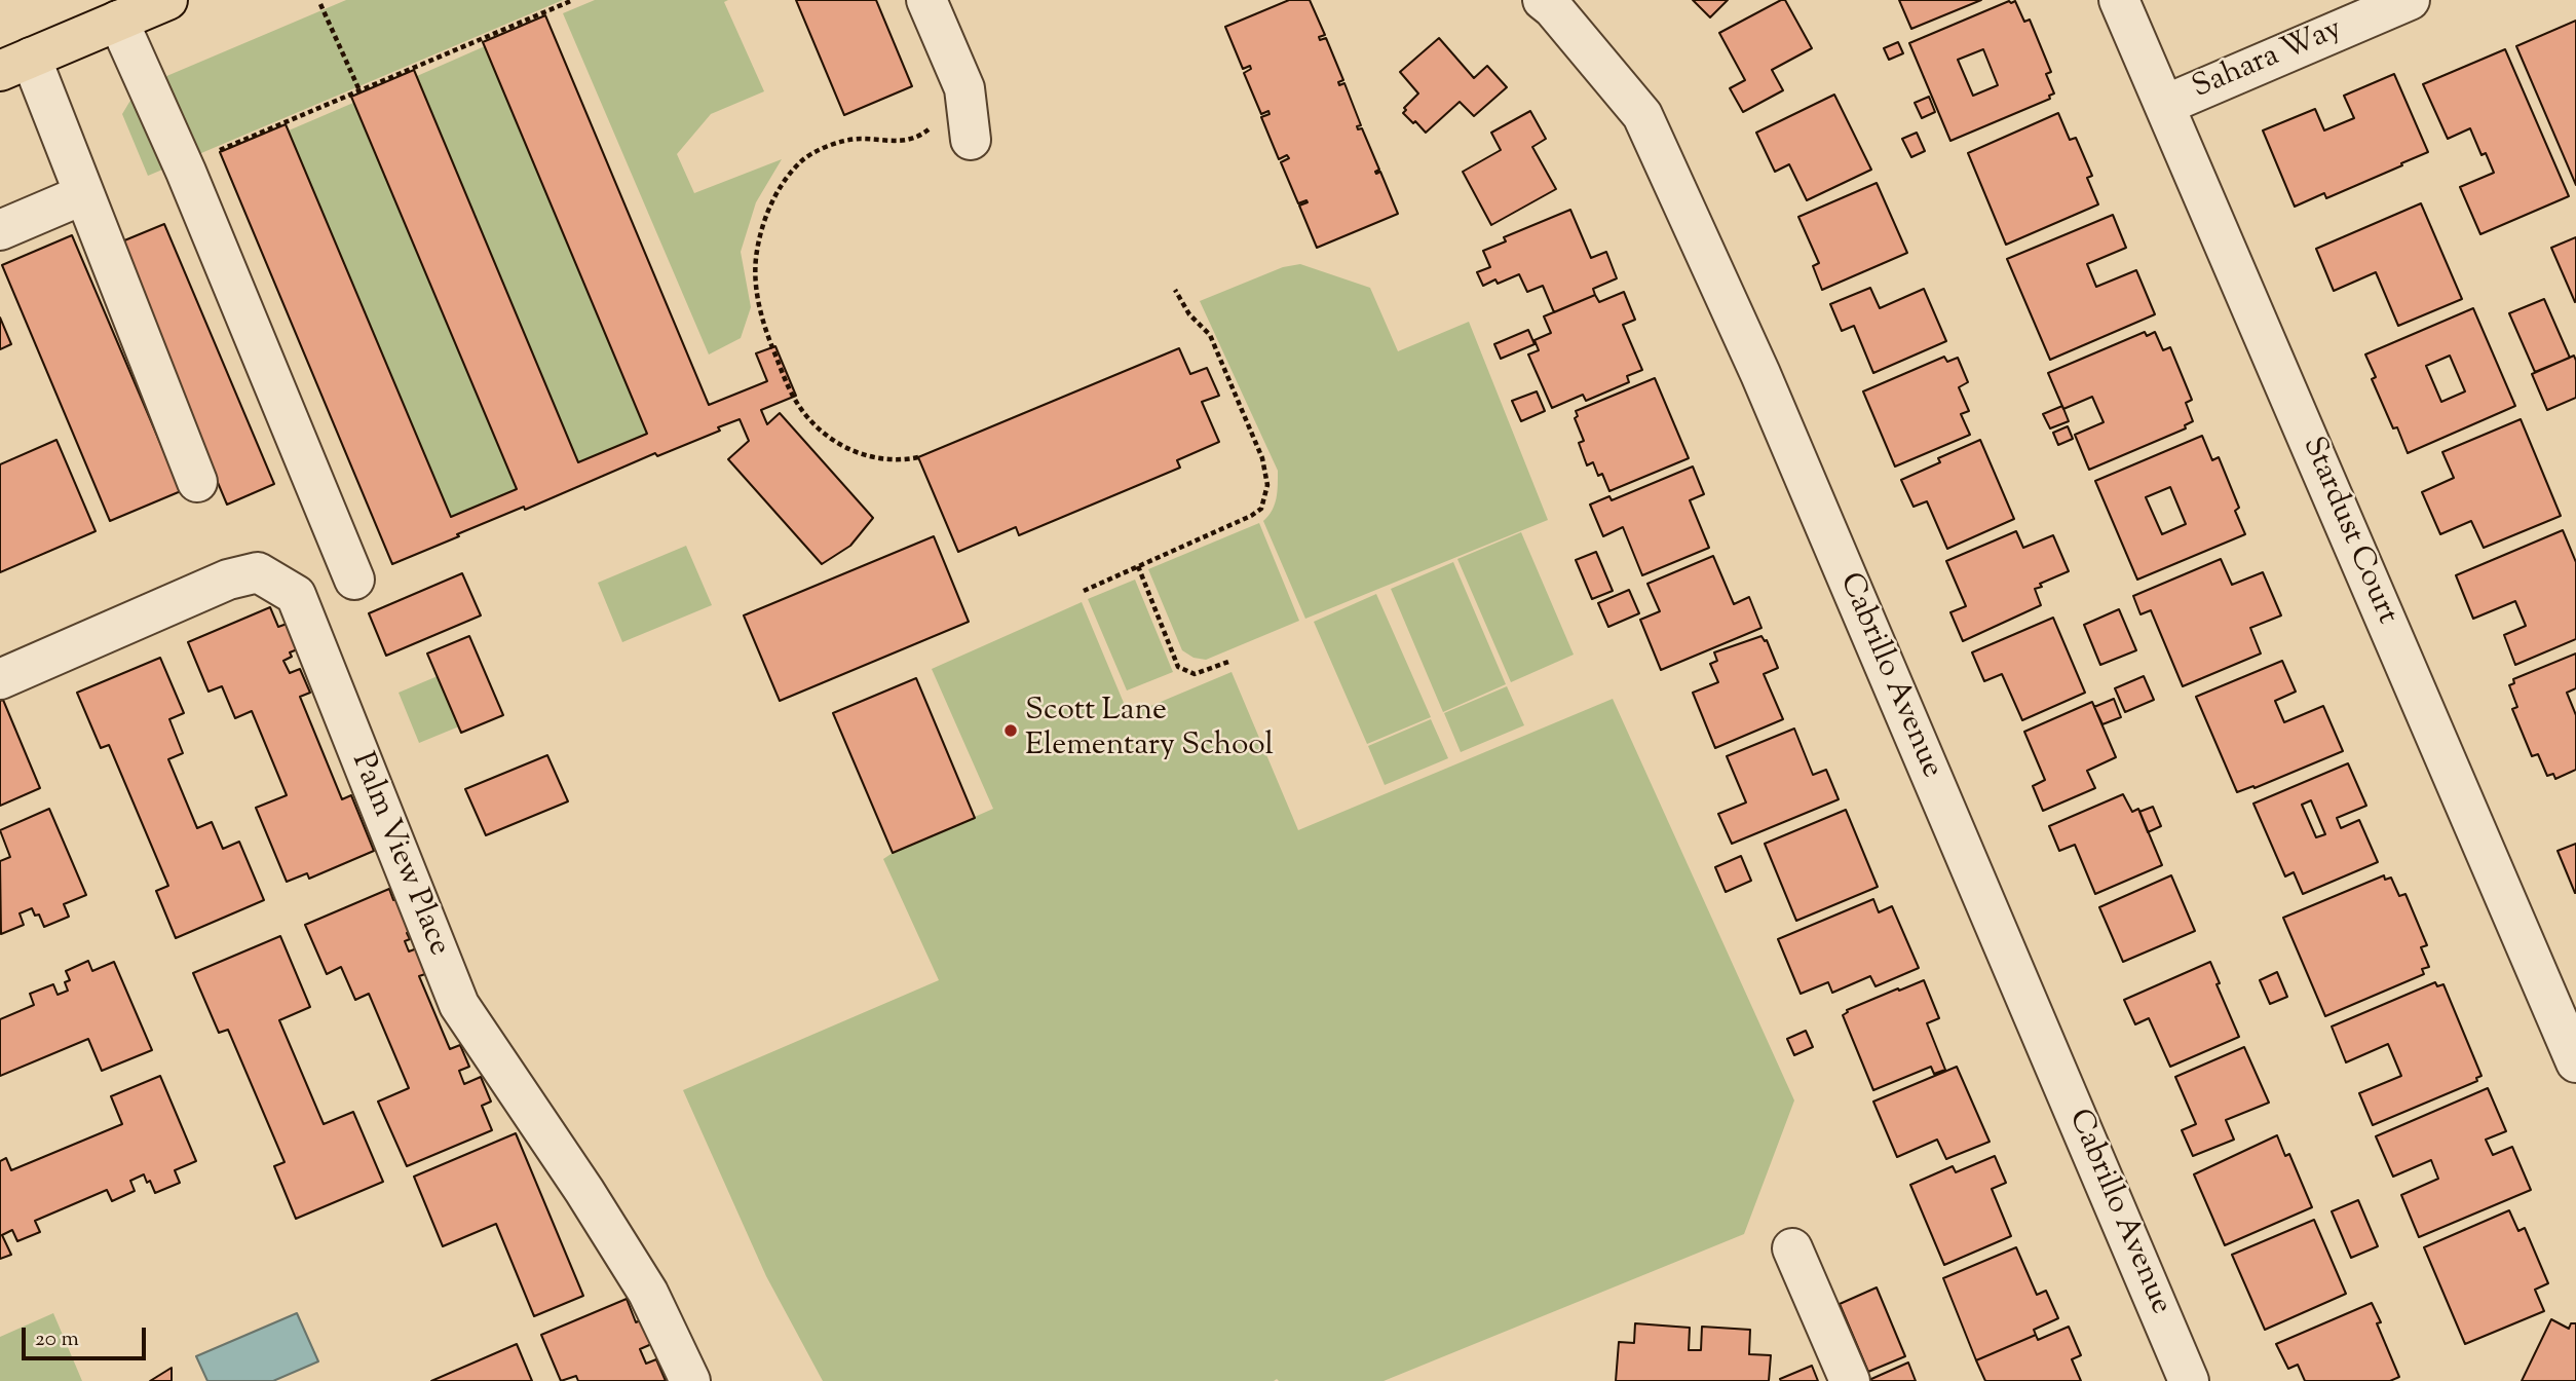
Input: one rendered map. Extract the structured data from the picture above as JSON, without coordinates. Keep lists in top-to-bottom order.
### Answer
{
  "streets": {
    "street": [
      "Sahara Way",
      "Stardust Court",
      "Cabrillo Avenue",
      "Palm View Place"
    ]
  },
  "crossings": [
    ["Sahara Way", "Stardust Court"]
  ],
  "places": ["Scott Lane Elementary School"],
  "scale_bar": "20 m"
}
